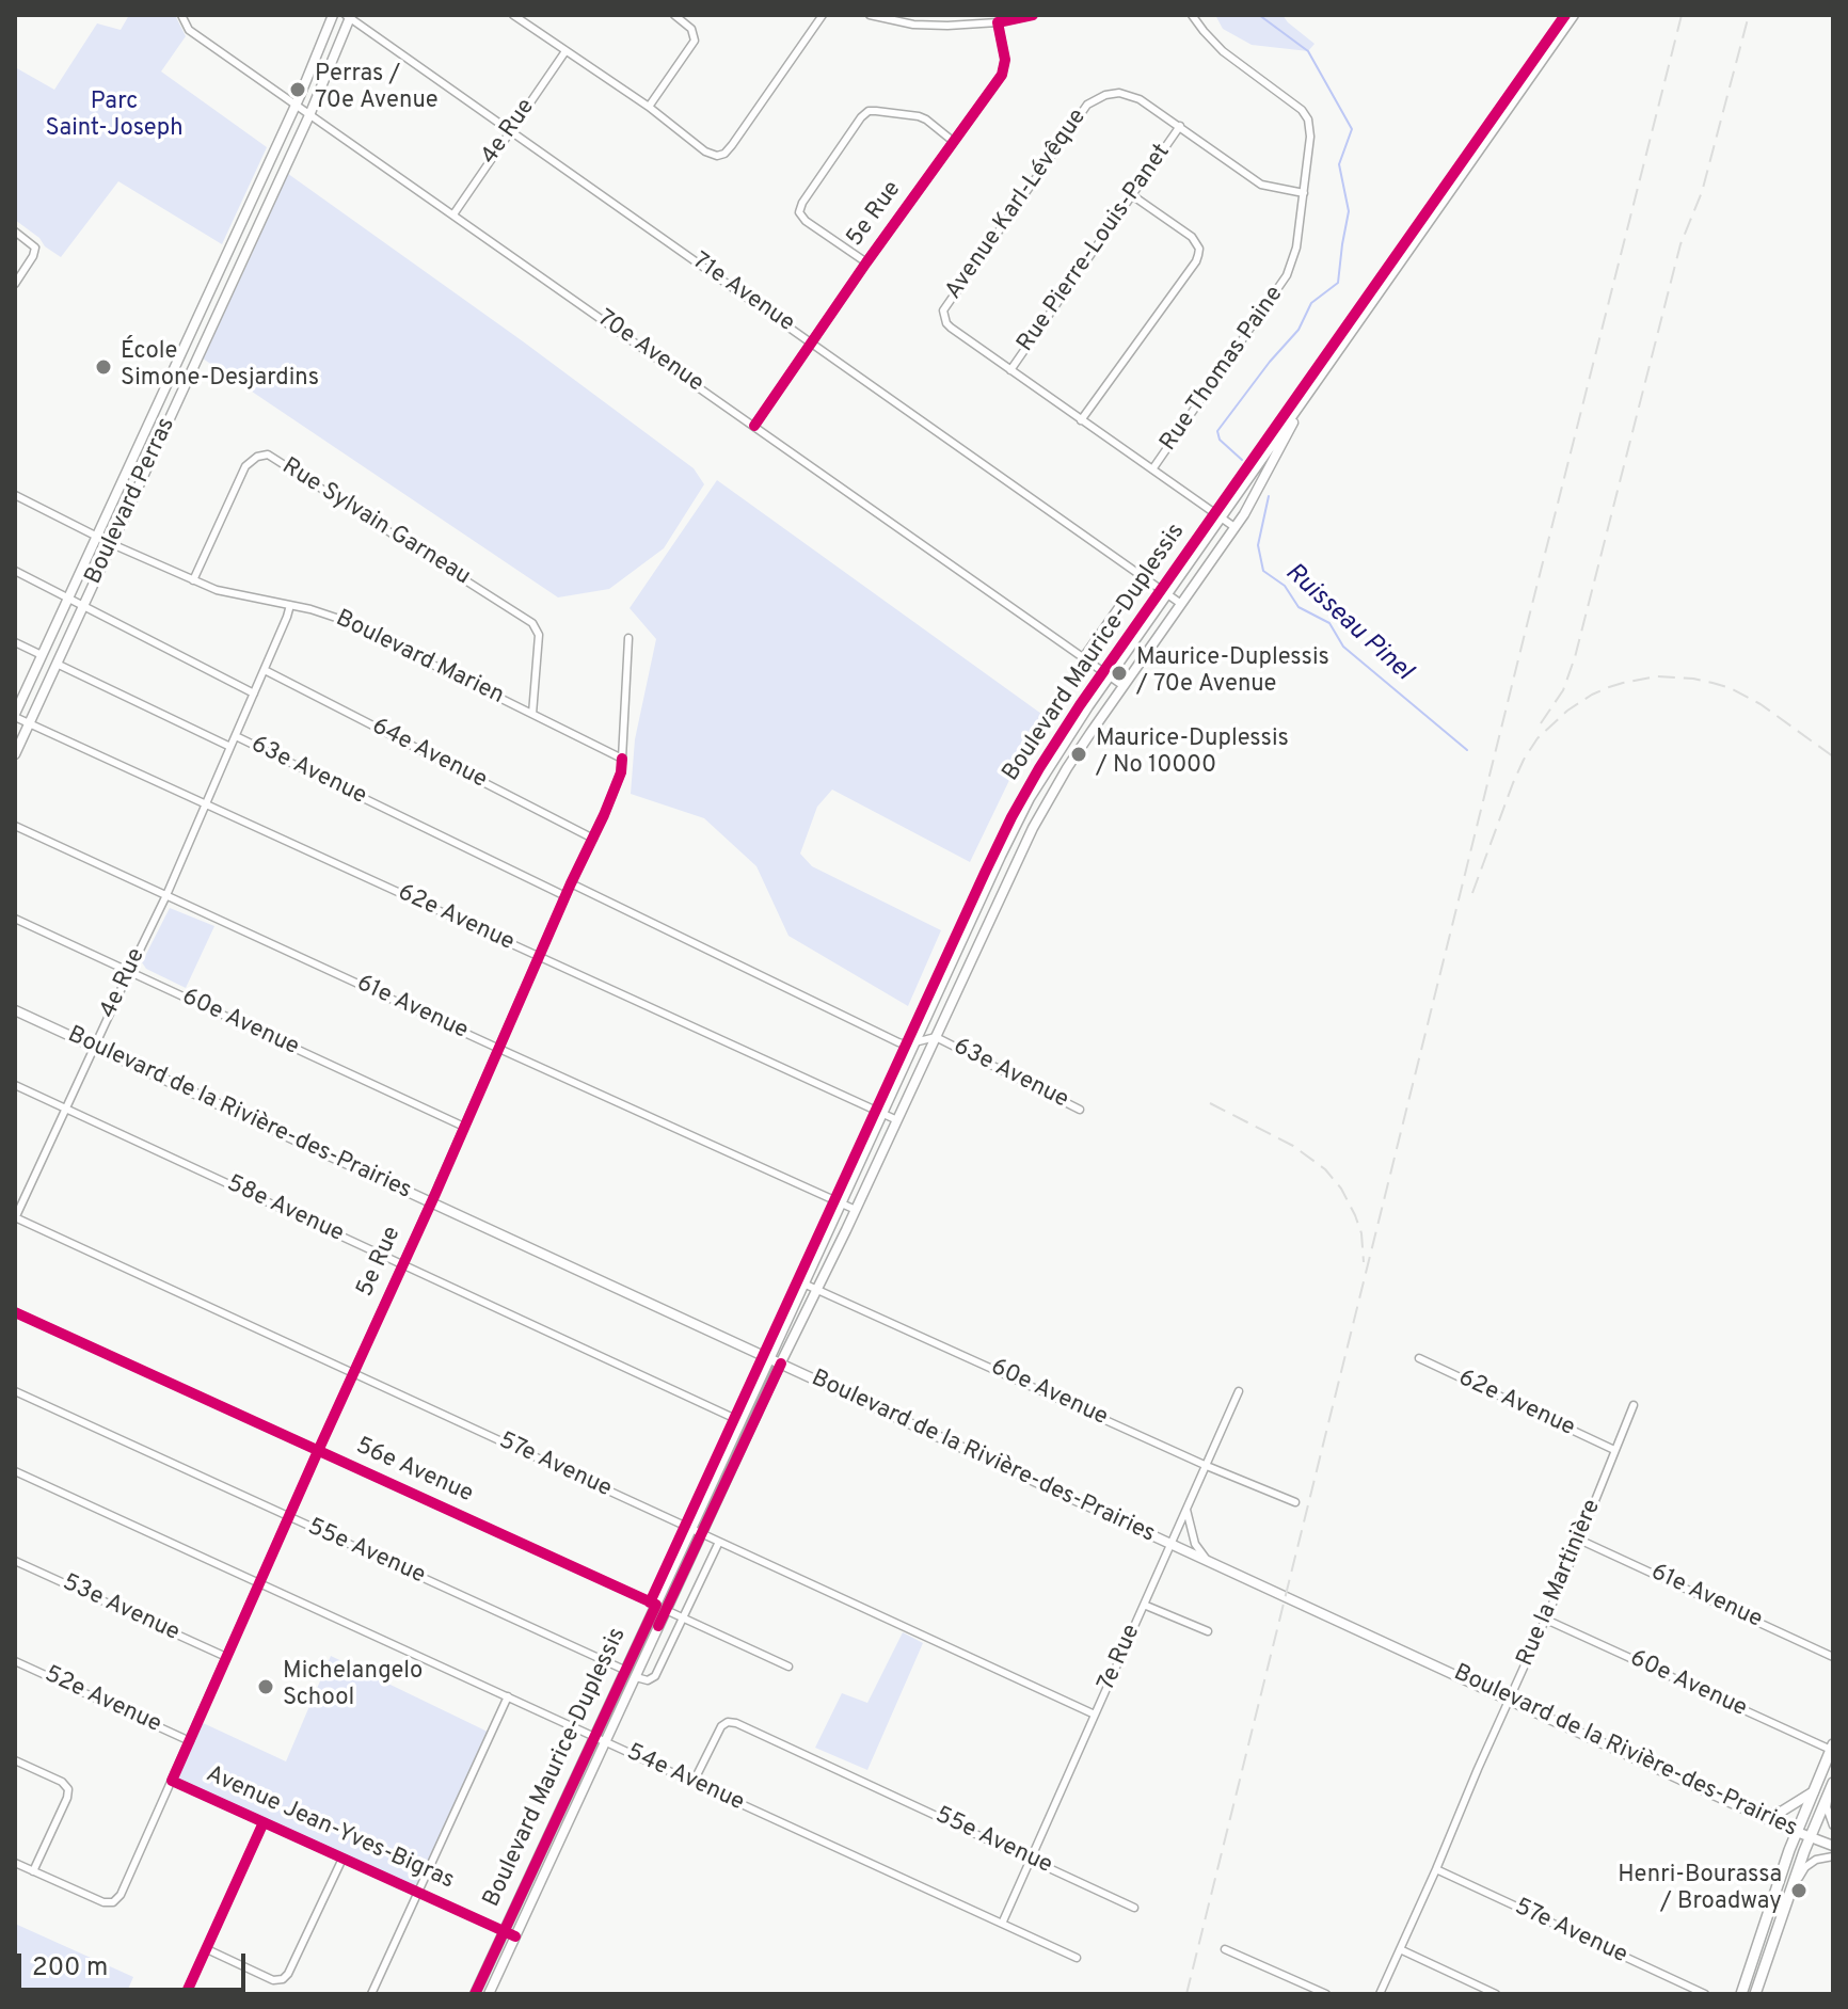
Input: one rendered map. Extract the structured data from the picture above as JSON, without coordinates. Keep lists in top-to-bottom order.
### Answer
{
  "streets": {
    "street": [
      "4e Rue",
      "Avenue Karl-Lévêque",
      "5e Rue",
      "Rue Pierre-Louis-Panet",
      "71e Avenue",
      "70e Avenue",
      "Rue Thomas Paine",
      "Boulevard Perras",
      "Rue Sylvain Garneau",
      "Boulevard Maurice-Duplessis",
      "Boulevard Marien",
      "64e Avenue",
      "63e Avenue",
      "62e Avenue",
      "61e Avenue",
      "60e Avenue",
      "Boulevard de la Rivière-des-Prairies",
      "58e Avenue",
      "57e Avenue",
      "56e Avenue",
      "55e Avenue",
      "Rue la Martinière",
      "53e Avenue",
      "7e Rue",
      "52e Avenue",
      "54e Avenue",
      "Avenue Jean-Yves-Bigras"
    ]
  },
  "crossings": [
    ["4e Rue", "71e Avenue"],
    ["4e Rue", "70e Avenue"],
    ["4e Rue", "63e Avenue"],
    ["4e Rue", "62e Avenue"],
    ["4e Rue", "61e Avenue"],
    ["4e Rue", "60e Avenue"],
    ["4e Rue", "Boulevard de la Rivière-des-Prairies"],
    ["4e Rue", "58e Avenue"],
    ["4e Rue", "57e Avenue"],
    ["Avenue Karl-Lévêque", "Rue Pierre-Louis-Panet"],
    ["5e Rue", "71e Avenue"],
    ["5e Rue", "70e Avenue"],
    ["5e Rue", "Boulevard Marien"],
    ["5e Rue", "64e Avenue"],
    ["5e Rue", "63e Avenue"],
    ["5e Rue", "62e Avenue"],
    ["5e Rue", "61e Avenue"],
    ["5e Rue", "60e Avenue"],
    ["5e Rue", "Boulevard de la Rivière-des-Prairies"],
    ["5e Rue", "58e Avenue"],
    ["5e Rue", "57e Avenue"],
    ["5e Rue", "56e Avenue"],
    ["5e Rue", "55e Avenue"],
    ["5e Rue", "53e Avenue"],
    ["5e Rue", "52e Avenue"],
    ["5e Rue", "54e Avenue"],
    ["5e Rue", "Avenue Jean-Yves-Bigras"],
    ["71e Avenue", "Boulevard Perras"],
    ["71e Avenue", "Boulevard Maurice-Duplessis"],
    ["70e Avenue", "Boulevard Perras"],
    ["70e Avenue", "Boulevard Maurice-Duplessis"],
    ["Boulevard Perras", "Boulevard Marien"],
    ["Boulevard Perras", "63e Avenue"],
    ["Boulevard Perras", "62e Avenue"],
    ["Rue Sylvain Garneau", "Boulevard Marien"],
    ["Boulevard Maurice-Duplessis", "63e Avenue"],
    ["Boulevard Maurice-Duplessis", "62e Avenue"],
    ["Boulevard Maurice-Duplessis", "61e Avenue"],
    ["Boulevard Maurice-Duplessis", "60e Avenue"],
    ["Boulevard Maurice-Duplessis", "Boulevard de la Rivière-des-Prairies"],
    ["Boulevard Maurice-Duplessis", "58e Avenue"],
    ["Boulevard Maurice-Duplessis", "57e Avenue"],
    ["Boulevard Maurice-Duplessis", "56e Avenue"],
    ["Boulevard Maurice-Duplessis", "55e Avenue"],
    ["Boulevard Maurice-Duplessis", "54e Avenue"],
    ["Boulevard Maurice-Duplessis", "Avenue Jean-Yves-Bigras"],
    ["62e Avenue", "Rue la Martinière"],
    ["61e Avenue", "Rue la Martinière"],
    ["60e Avenue", "Rue la Martinière"],
    ["60e Avenue", "7e Rue"],
    ["Boulevard de la Rivière-des-Prairies", "Rue la Martinière"],
    ["Boulevard de la Rivière-des-Prairies", "7e Rue"],
    ["57e Avenue", "Rue la Martinière"],
    ["57e Avenue", "7e Rue"],
    ["55e Avenue", "7e Rue"],
    ["55e Avenue", "54e Avenue"],
    ["7e Rue", "54e Avenue"]
  ],
  "water": ["Ruisseau Pinel"],
  "parks": ["Parc Saint-Joseph"],
  "places": [
    "Perras / 70e Avenue",
    "École Simone-Desjardins",
    "Maurice-Duplessis / 70e Avenue",
    "Maurice-Duplessis / No 10000",
    "Michelangelo School",
    "Henri-Bourassa / Broadway"
  ],
  "scale_bar": "200 m"
}
